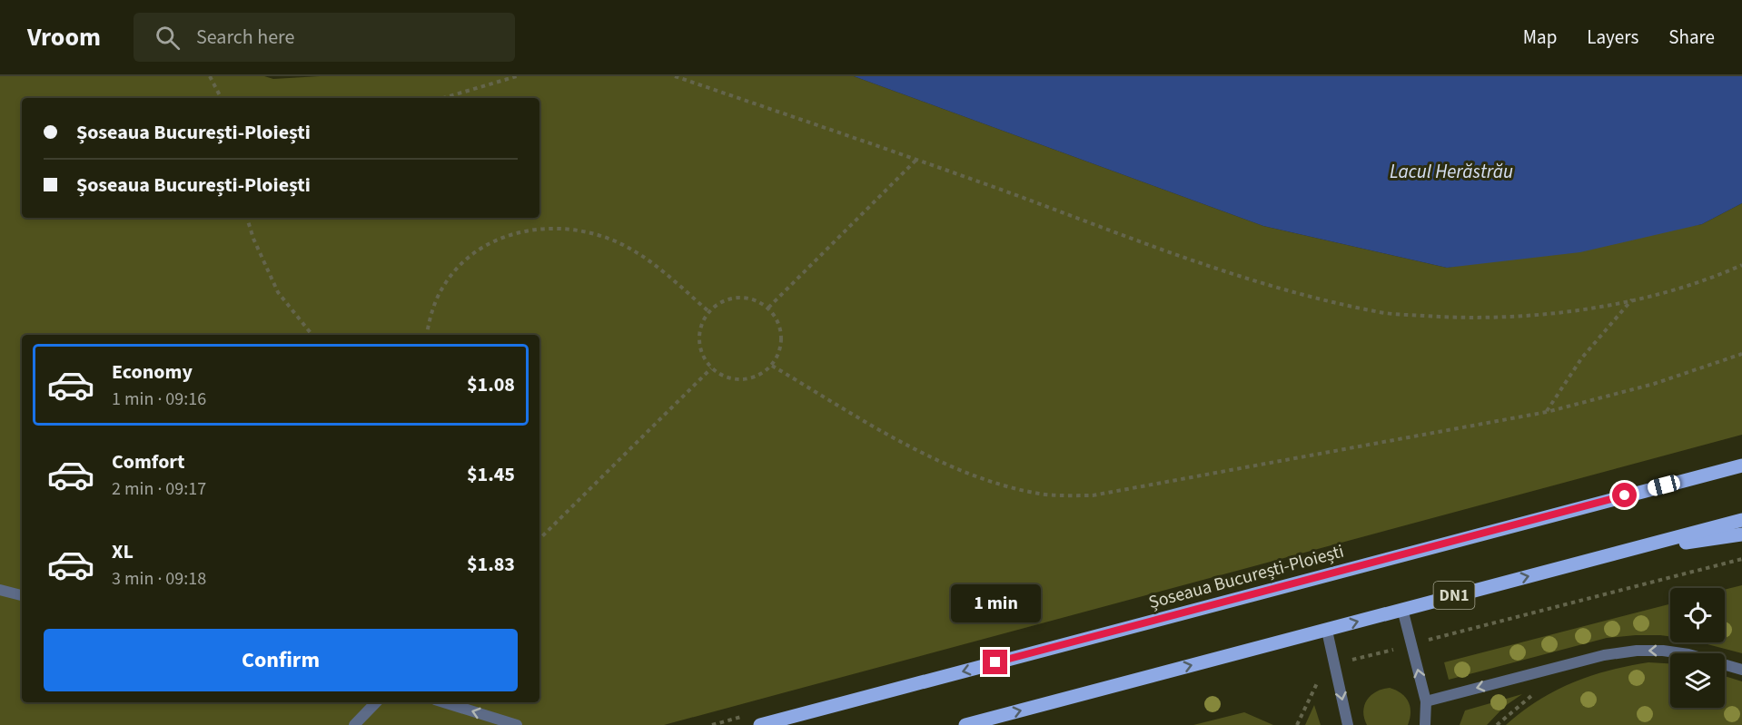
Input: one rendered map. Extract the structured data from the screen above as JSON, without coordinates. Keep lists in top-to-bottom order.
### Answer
{
  "streets": {
    "main road": ["Șoseaua București-Ploiești", "DN1"]
  },
  "water": ["Lacul Herăstrău"],
  "page": {
    "header": "Vroom",
    "search": "Search here",
    "nav": ["Map", "Layers", "Share"],
    "banner": ["Șoseaua București-Ploiești", "Șoseaua București-Ploiești"],
    "list": [
      {
        "name": "Economy",
        "note": "1 min · 09:16",
        "value": "$1.08"
      },
      {
        "name": "Comfort",
        "note": "2 min · 09:17",
        "value": "$1.45"
      },
      {
        "name": "XL",
        "note": "3 min · 09:18",
        "value": "$1.83"
      }
    ],
    "bubble": "1 min",
    "buttons": "Confirm"
  }
}
